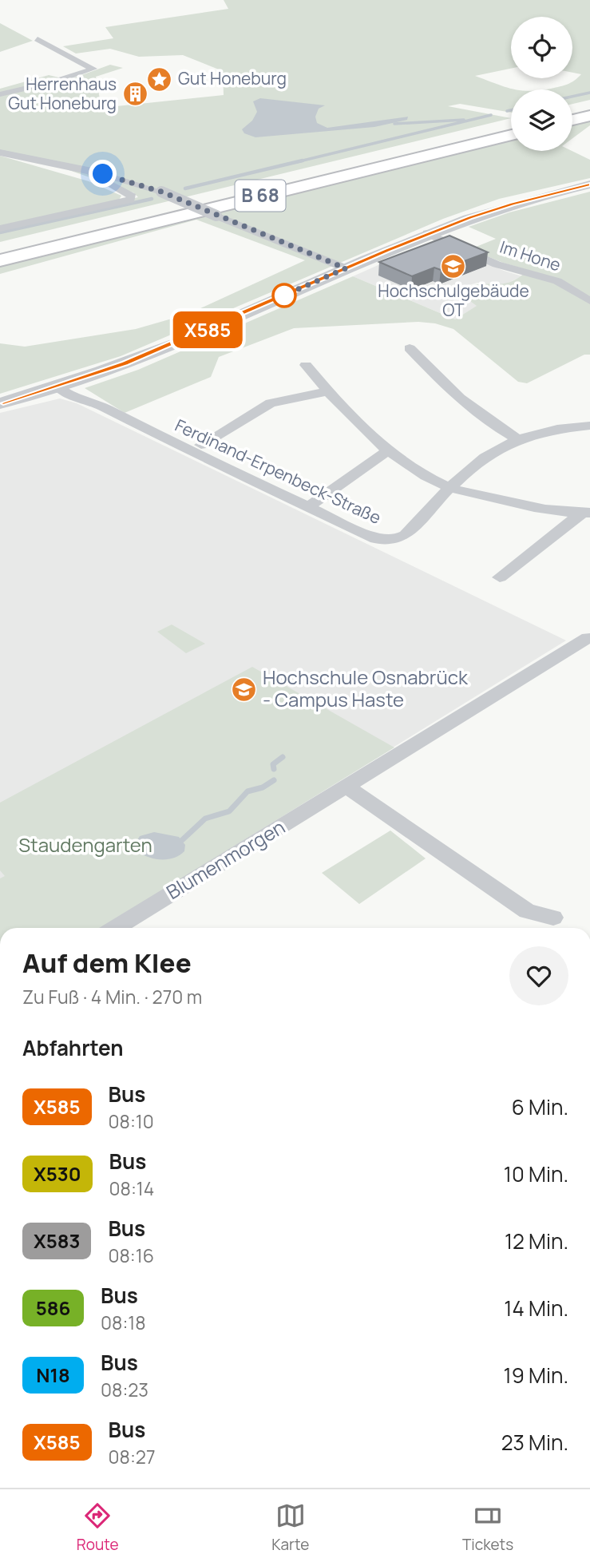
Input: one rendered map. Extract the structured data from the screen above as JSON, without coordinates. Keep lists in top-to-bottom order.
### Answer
{
  "streets": {
    "highway": ["B 68"],
    "street": ["Im Hone", "Ferdinand-Erpenbeck-Straße", "Blumenmorgen"]
  },
  "parks": ["Staudengarten"],
  "places": {
    "place": ["Gut Honeburg"],
    "building": ["Herrenhaus Gut Honeburg"],
    "school or university": ["Hochschulgebäude OT", "Hochschule Osnabrück - Campus Haste"]
  },
  "lines": ["bus line X585"],
  "page": {
    "on_map": "X585",
    "heading": [
      ["Auf dem Klee", "Zu Fuß · 4 Min. · 270 m"],
      "Abfahrten"
    ],
    "list": [
      {
        "mark": "X585",
        "name": "Bus",
        "note": "08:10",
        "value": "6 Min."
      },
      {
        "mark": "X530",
        "name": "Bus",
        "note": "08:14",
        "value": "10 Min."
      },
      {
        "mark": "X583",
        "name": "Bus",
        "note": "08:16",
        "value": "12 Min."
      },
      {
        "mark": "586",
        "name": "Bus",
        "note": "08:18",
        "value": "14 Min."
      },
      {
        "mark": "N18",
        "name": "Bus",
        "note": "08:23",
        "value": "19 Min."
      },
      {
        "mark": "X585",
        "name": "Bus",
        "note": "08:27",
        "value": "23 Min."
      }
    ],
    "tabs": ["Route", "Karte", "Tickets"]
  }
}
